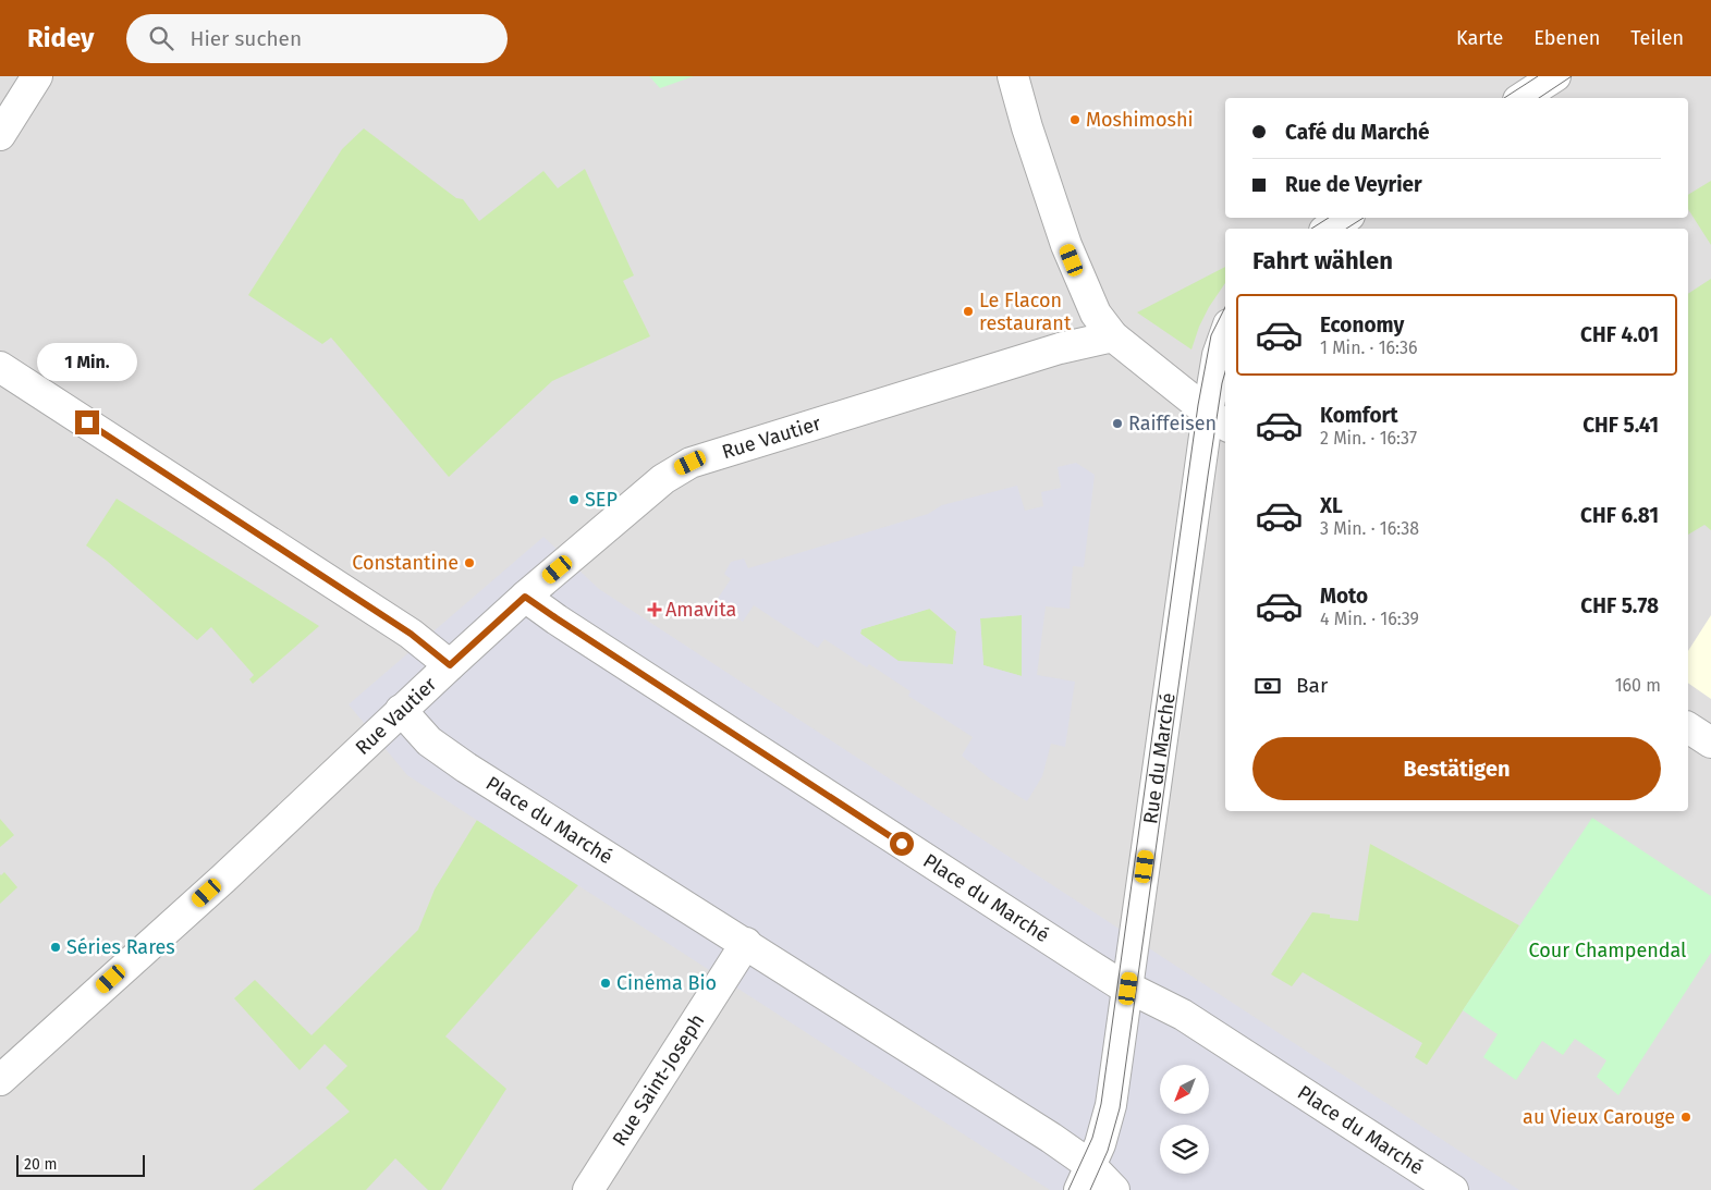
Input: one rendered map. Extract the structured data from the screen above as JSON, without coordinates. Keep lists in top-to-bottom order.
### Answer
{
  "streets": {
    "street": [
      "Rue Vautier",
      "Rue du Marché",
      "Place du Marché",
      "Rue Saint-Joseph"
    ]
  },
  "crossings": [
    ["Rue Vautier", "Place du Marché"],
    ["Rue du Marché", "Place du Marché"],
    ["Place du Marché", "Rue Saint-Joseph"]
  ],
  "parks": ["Cour Champendal"],
  "places": {
    "other": [
      "Moshimoshi",
      "Le Flacon restaurant",
      "Raiffeisen",
      "SEP",
      "Constantine",
      "Séries Rares",
      "Cinéma Bio",
      "au Vieux Carouge"
    ],
    "health": ["Amavita"]
  },
  "scale_bar": "20 m",
  "north": "bottom left",
  "page": {
    "header": "Ridey",
    "search": "Hier suchen",
    "nav": ["Karte", "Ebenen", "Teilen"],
    "banner": ["Café du Marché", "Rue de Veyrier"],
    "heading": "Fahrt wählen",
    "list": [
      {
        "name": "Economy",
        "note": "1 Min. · 16:36",
        "value": "CHF 4.01"
      },
      {
        "name": "Komfort",
        "note": "2 Min. · 16:37",
        "value": "CHF 5.41"
      },
      {
        "name": "XL",
        "note": "3 Min. · 16:38",
        "value": "CHF 6.81"
      },
      {
        "name": "Moto",
        "note": "4 Min. · 16:39",
        "value": "CHF 5.78"
      }
    ],
    "bubble": "1 Min.",
    "pay": ["Bar", "160 m"],
    "buttons": "Bestätigen",
    "scale": "20 m"
  }
}
